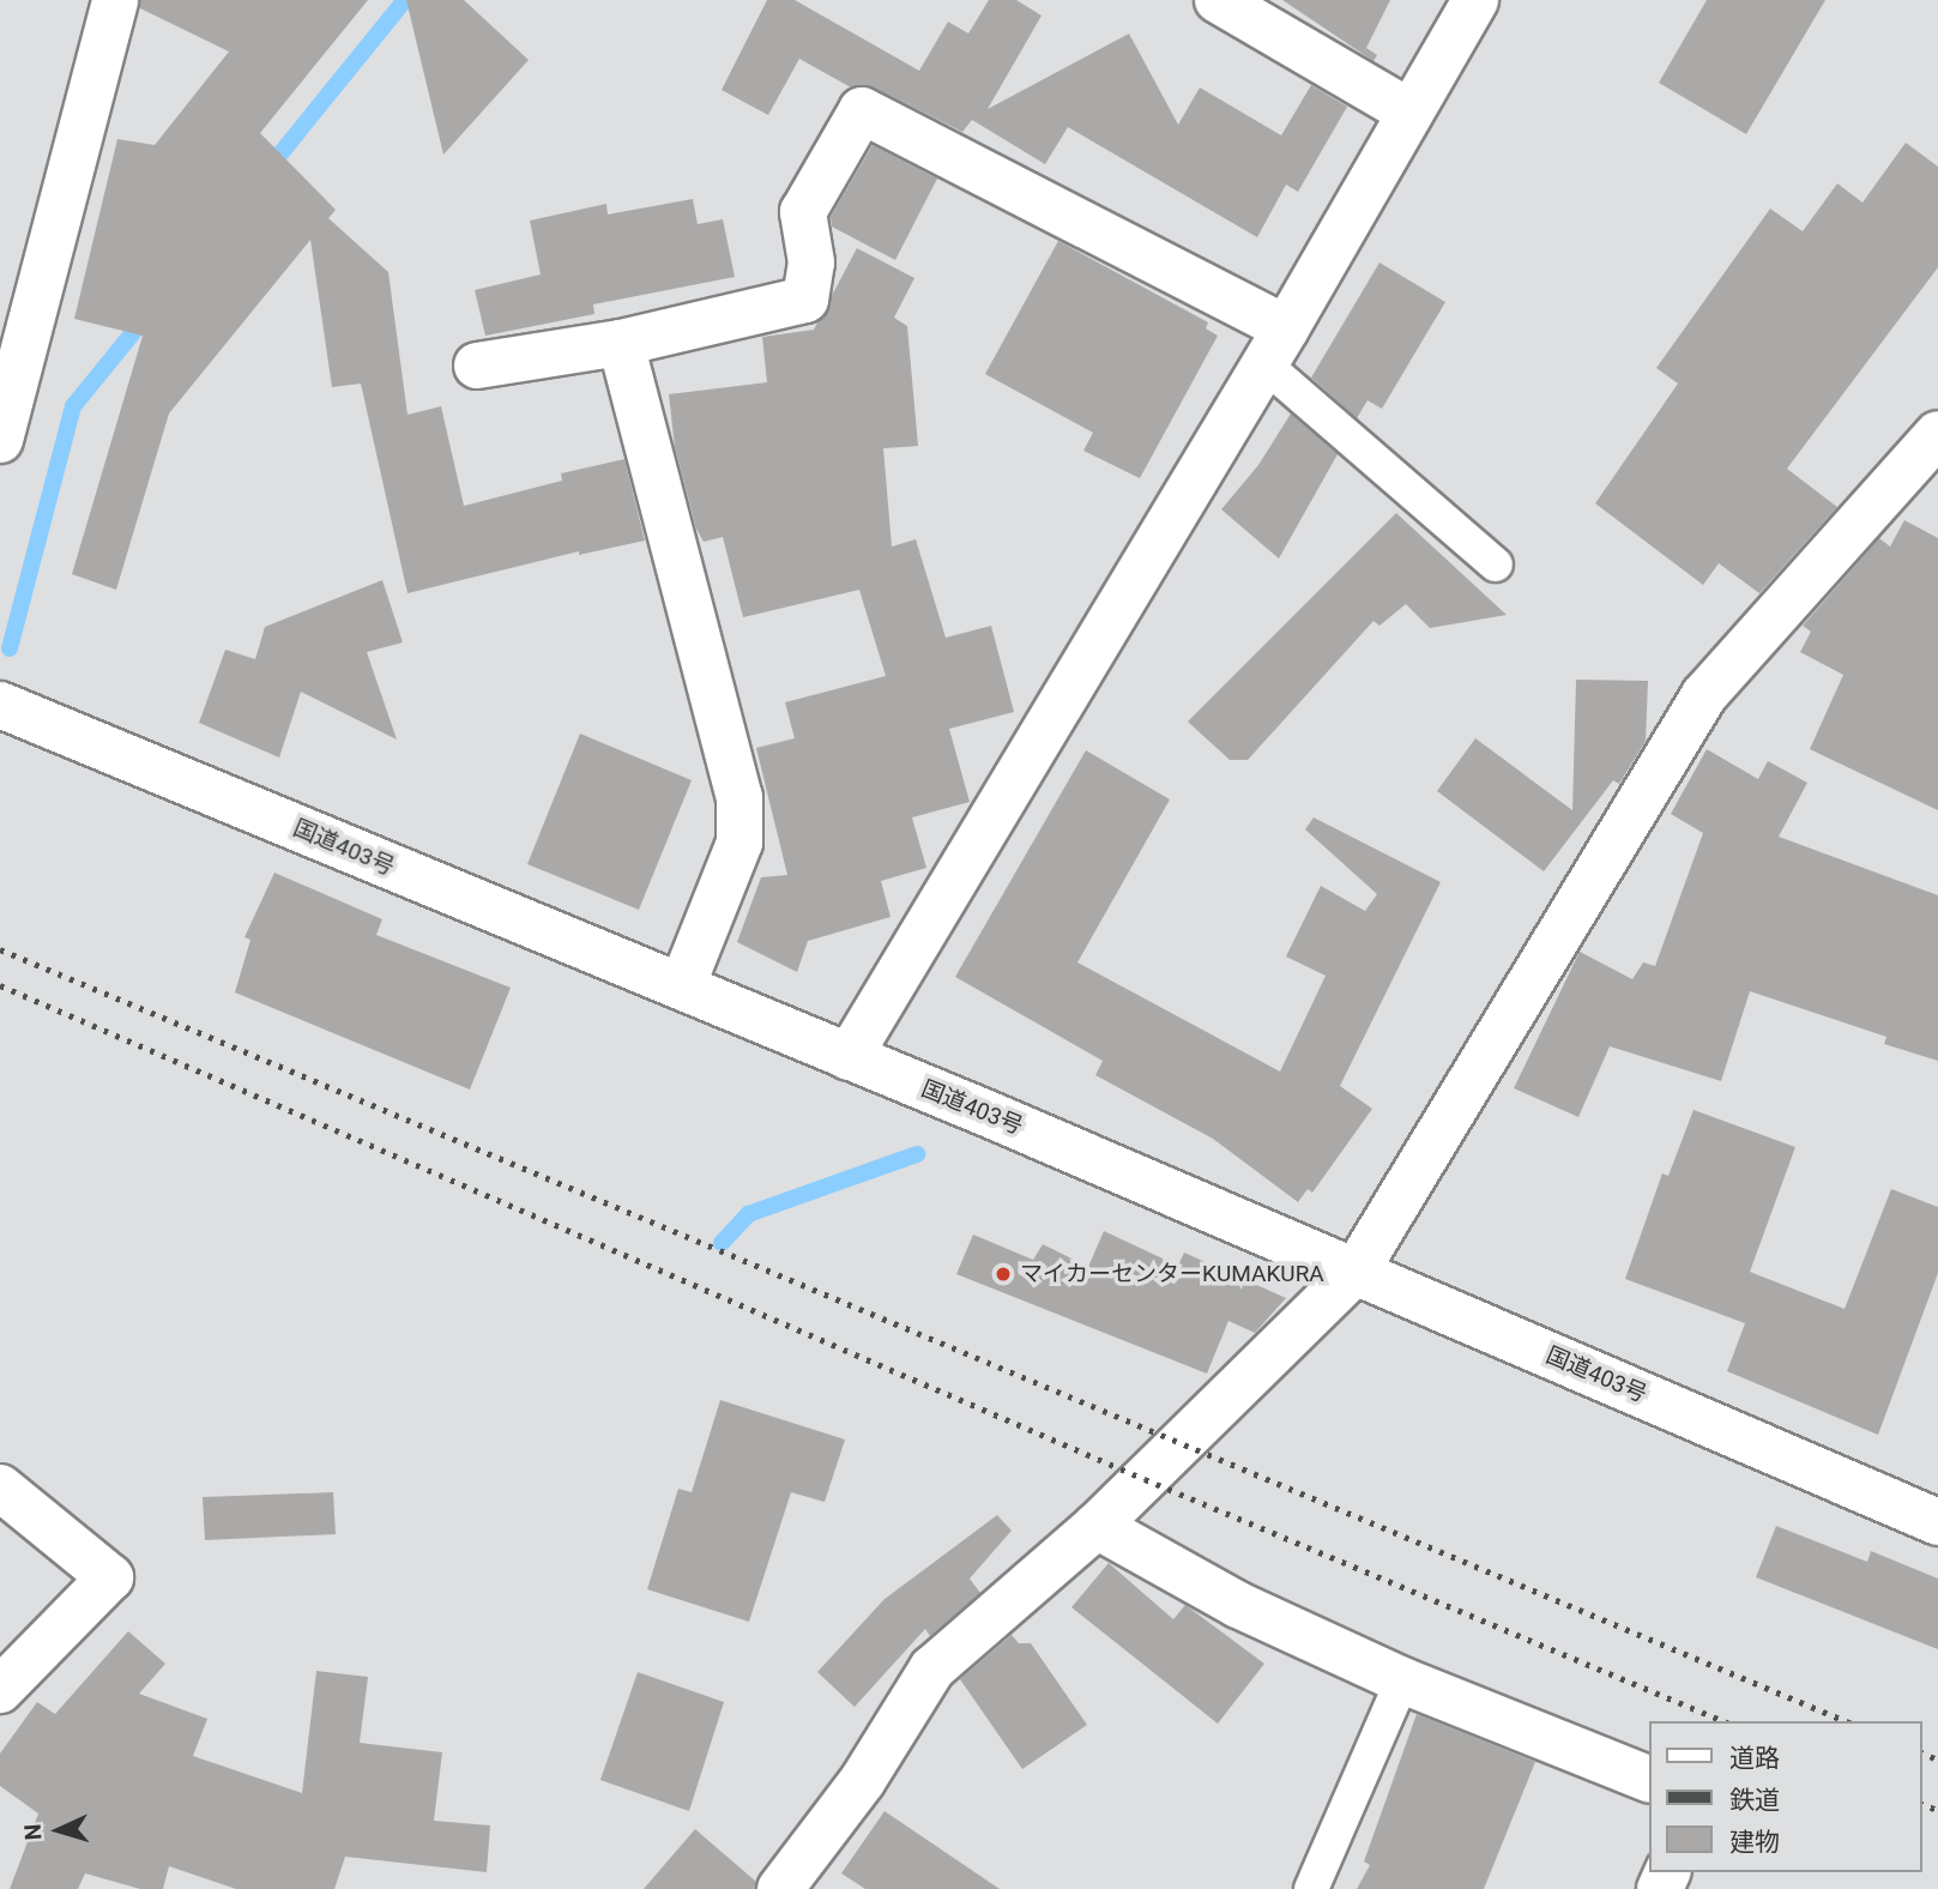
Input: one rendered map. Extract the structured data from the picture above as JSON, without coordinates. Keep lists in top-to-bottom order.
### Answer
{
  "streets": {
    "main road": ["国道403号"]
  },
  "places": ["マイカーセンターKUMAKURA"],
  "legend": ["道路", "鉄道", "建物"],
  "north": "left"
}
